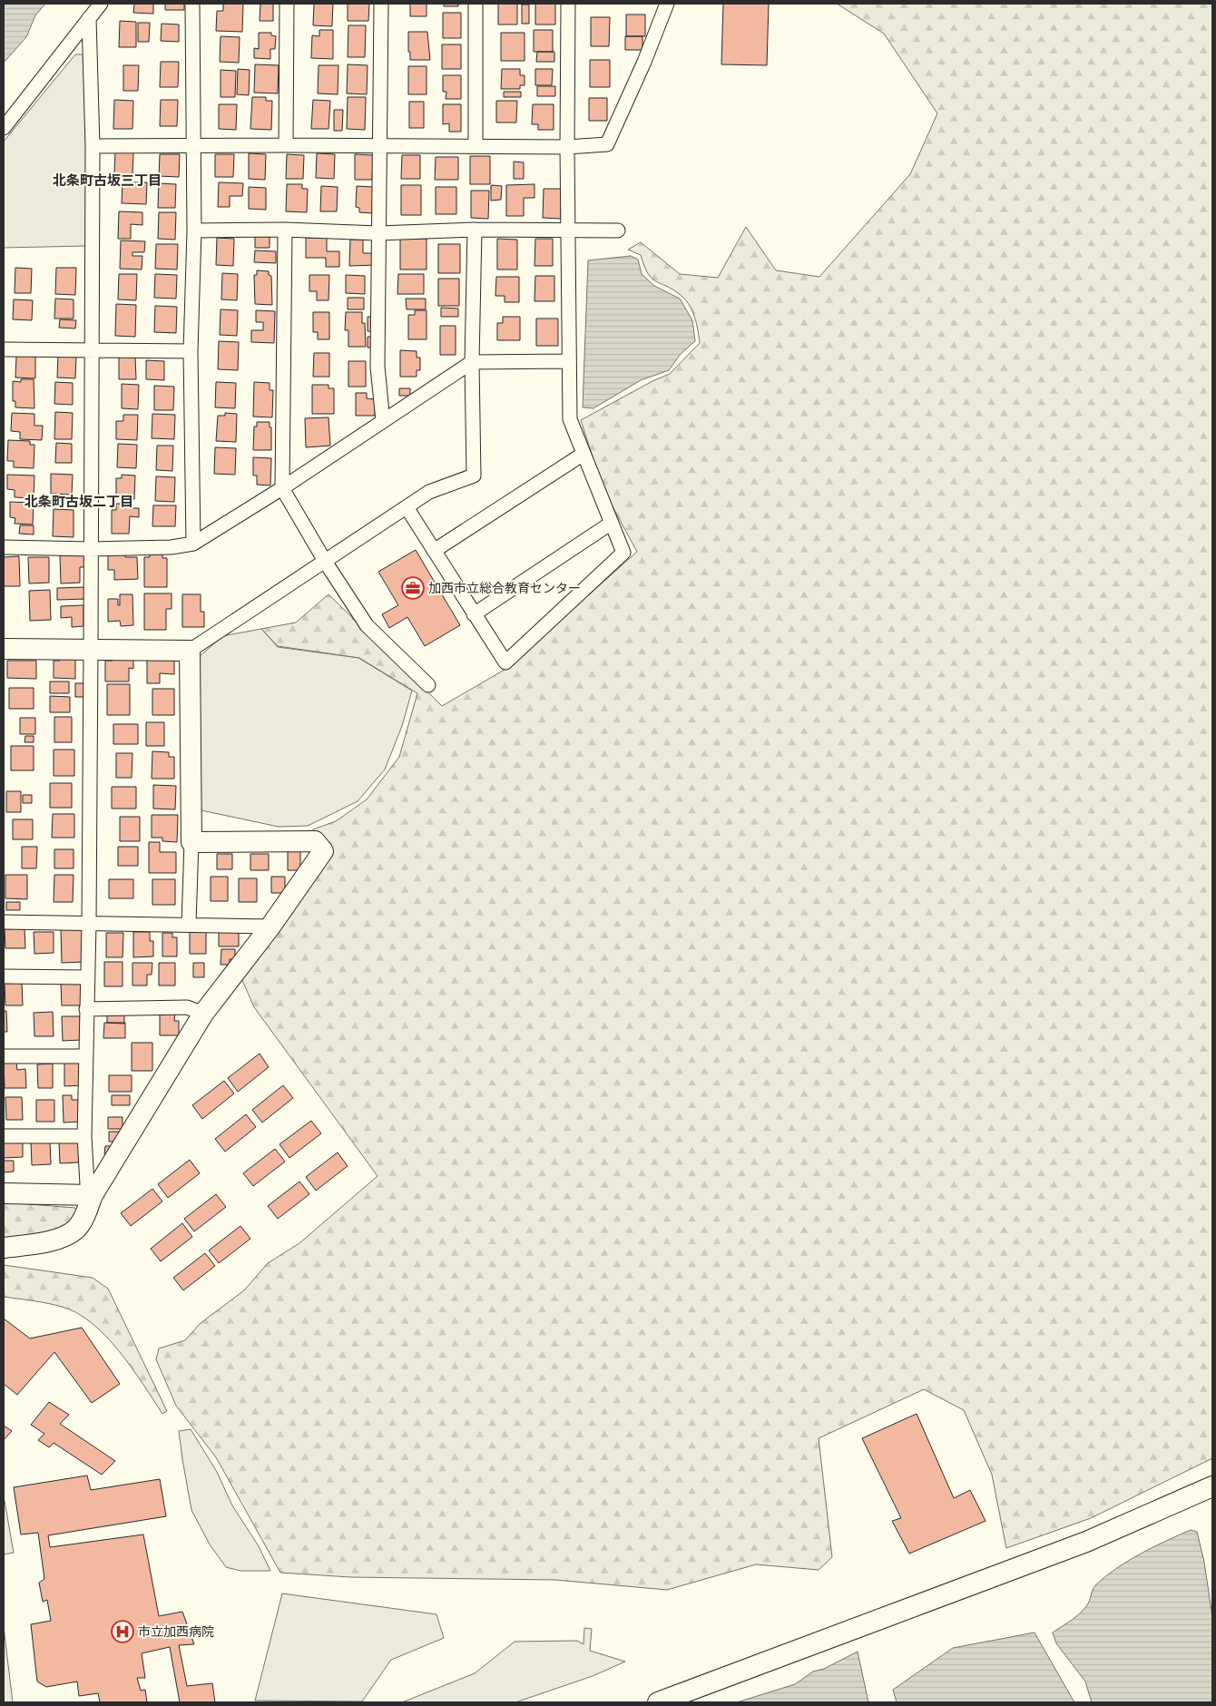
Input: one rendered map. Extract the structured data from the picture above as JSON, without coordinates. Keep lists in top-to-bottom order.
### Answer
{
  "districts": ["北条町古坂三丁目", "北条町古坂二丁目"],
  "places": {
    "office": ["加西市立総合教育センター"],
    "hospital": ["市立加西病院"]
  }
}
